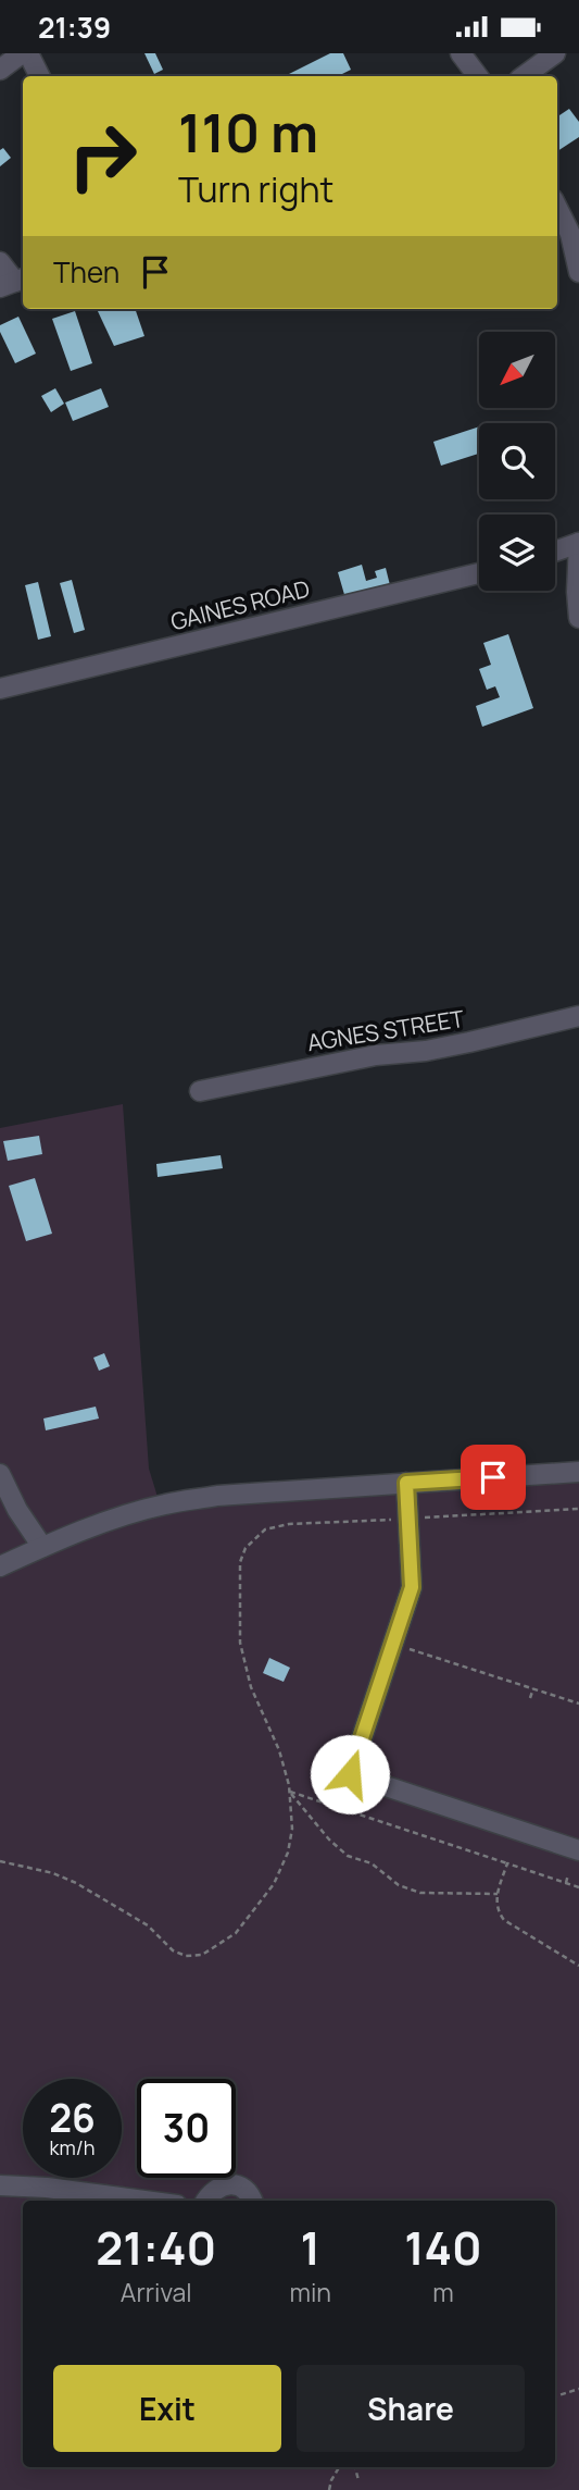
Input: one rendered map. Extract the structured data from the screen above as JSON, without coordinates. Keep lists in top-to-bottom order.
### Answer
{
  "streets": {
    "street": ["GAINES ROAD", "AGNES STREET"]
  },
  "north": "bottom left",
  "page": {
    "status": "21:39",
    "turn": ["110 m", "Turn right"],
    "then": "Then",
    "speed": "26 km/h",
    "limit": "30",
    "eta": [
      "21:40",
      "Arrival",
      "1",
      "min",
      "140",
      "m"
    ],
    "buttons": ["Exit", "Share"]
  }
}
